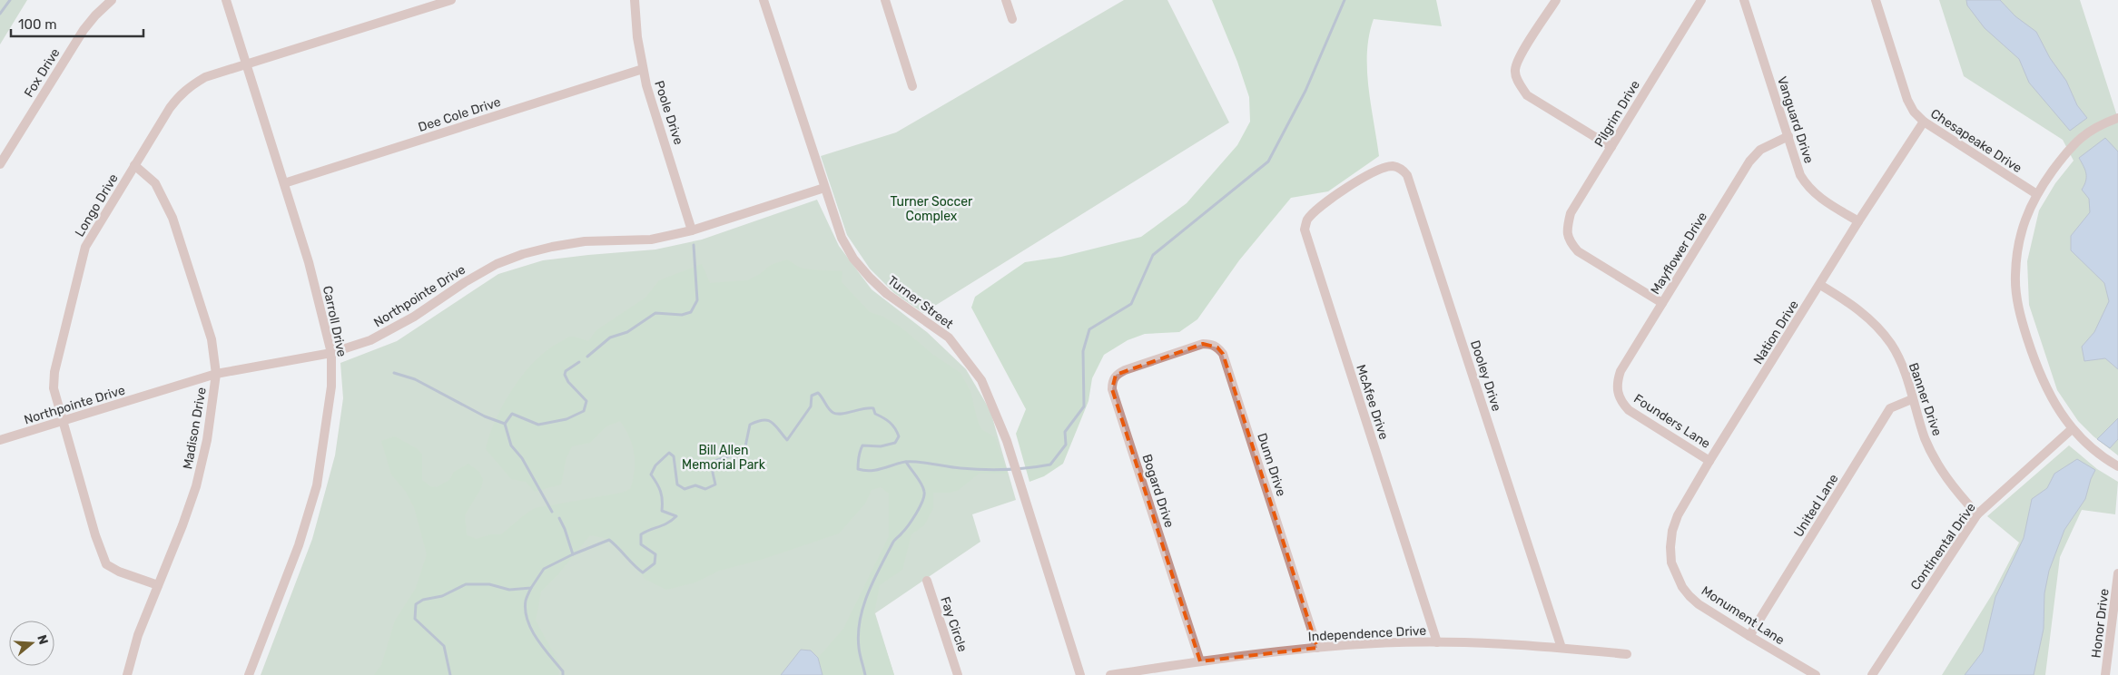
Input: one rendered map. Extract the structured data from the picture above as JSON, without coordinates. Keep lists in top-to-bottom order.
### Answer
{
  "streets": {
    "street": [
      "Fox Drive",
      "Poole Drive",
      "Pilgrim Drive",
      "Dee Cole Drive",
      "Vanguard Drive",
      "Chesapeake Drive",
      "Longo Drive",
      "Mayflower Drive",
      "Northpointe Drive",
      "Turner Street",
      "Carroll Drive",
      "Nation Drive",
      "Dooley Drive",
      "Banner Drive",
      "McAfee Drive",
      "Founders Lane",
      "Madison Drive",
      "Dunn Drive",
      "Bogard Drive",
      "United Lane",
      "Continental Drive",
      "Monument Lane",
      "Honor Drive",
      "Fay Circle",
      "Independence Drive"
    ]
  },
  "crossings": [
    ["Poole Drive", "Dee Cole Drive"],
    ["Poole Drive", "Northpointe Drive"],
    ["Pilgrim Drive", "Mayflower Drive"],
    ["Dee Cole Drive", "Carroll Drive"],
    ["Vanguard Drive", "Mayflower Drive"],
    ["Vanguard Drive", "Nation Drive"],
    ["Chesapeake Drive", "Nation Drive"],
    ["Longo Drive", "Northpointe Drive"],
    ["Longo Drive", "Carroll Drive"],
    ["Longo Drive", "Madison Drive"],
    ["Mayflower Drive", "Founders Lane"],
    ["Northpointe Drive", "Turner Street"],
    ["Northpointe Drive", "Carroll Drive"],
    ["Northpointe Drive", "Madison Drive"],
    ["Nation Drive", "Banner Drive"],
    ["Nation Drive", "Founders Lane"],
    ["Nation Drive", "Monument Lane"],
    ["Dooley Drive", "McAfee Drive"],
    ["Dooley Drive", "Independence Drive"],
    ["Banner Drive", "United Lane"],
    ["Banner Drive", "Continental Drive"],
    ["McAfee Drive", "Independence Drive"],
    ["Dunn Drive", "Bogard Drive"],
    ["Dunn Drive", "Independence Drive"],
    ["Bogard Drive", "Independence Drive"],
    ["United Lane", "Monument Lane"]
  ],
  "parks": ["Turner Soccer Complex", "Bill Allen Memorial Park"],
  "scale_bar": "100 m",
  "north": "right"
}
